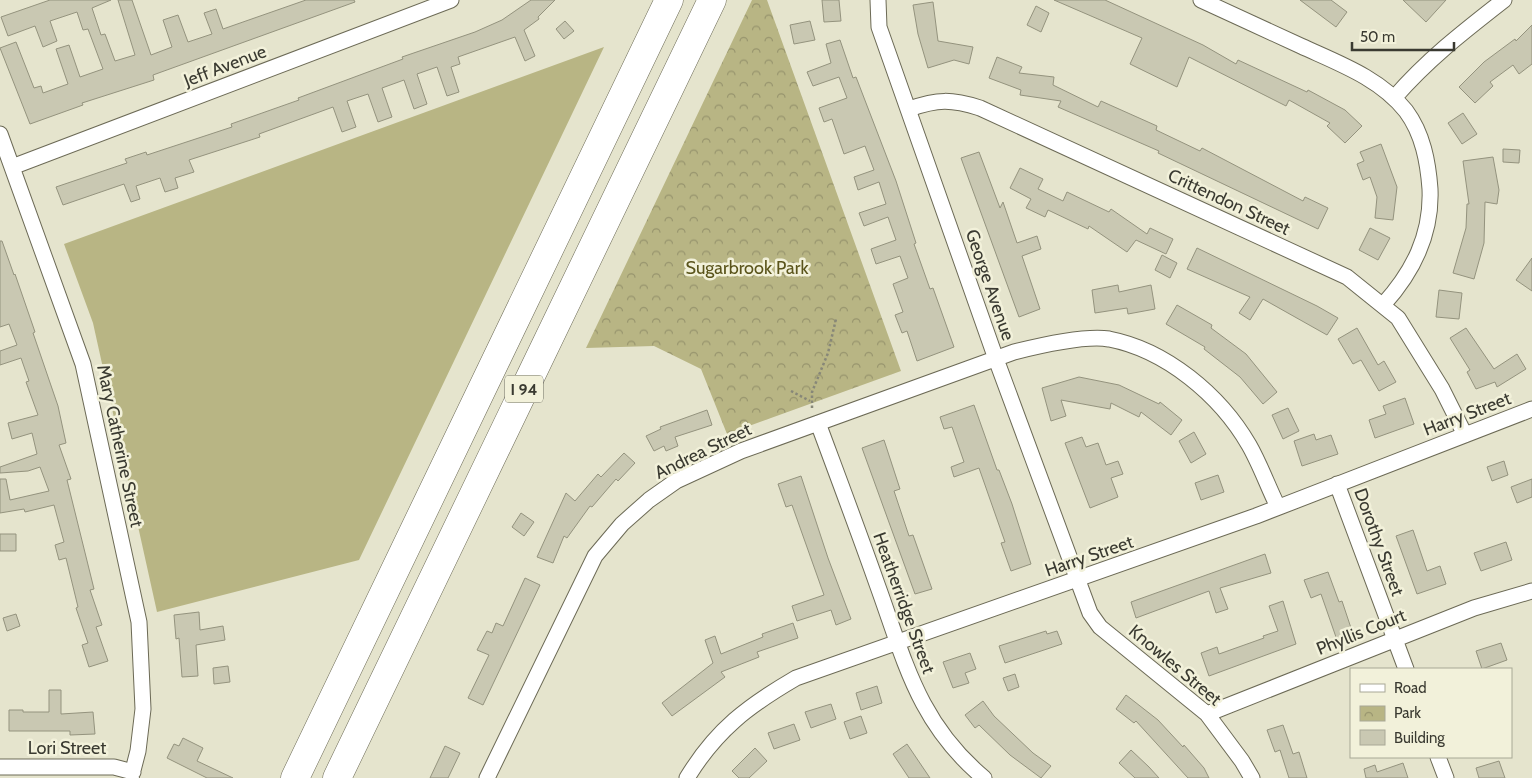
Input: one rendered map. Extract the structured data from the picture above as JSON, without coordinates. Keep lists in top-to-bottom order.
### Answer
{
  "streets": {
    "highway": ["I 94"],
    "street": [
      "Jeff Avenue",
      "Crittendon Street",
      "George Avenue",
      "Harry Street",
      "Mary Catherine Street",
      "Andrea Street",
      "Dorothy Street",
      "Heatherridge Street",
      "Phyllis Court",
      "Knowles Street",
      "Lori Street"
    ]
  },
  "crossings": [
    ["Jeff Avenue", "Mary Catherine Street"],
    ["Crittendon Street", "George Avenue"],
    ["Crittendon Street", "Harry Street"],
    ["George Avenue", "Harry Street"],
    ["George Avenue", "Andrea Street"],
    ["George Avenue", "Knowles Street"],
    ["Harry Street", "Andrea Street"],
    ["Harry Street", "Dorothy Street"],
    ["Harry Street", "Heatherridge Street"],
    ["Harry Street", "Knowles Street"],
    ["Mary Catherine Street", "Lori Street"],
    ["Andrea Street", "Heatherridge Street"],
    ["Dorothy Street", "Phyllis Court"],
    ["Phyllis Court", "Knowles Street"]
  ],
  "parks": ["Sugarbrook Park"],
  "legend": ["Road", "Park", "Building"],
  "scale_bar": "50 m"
}
